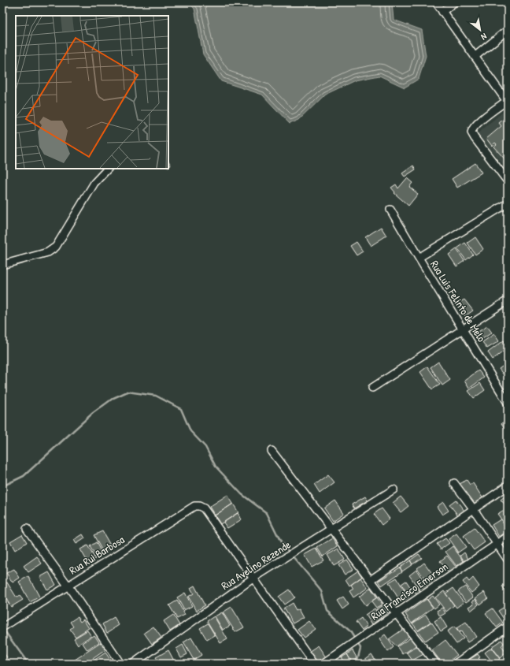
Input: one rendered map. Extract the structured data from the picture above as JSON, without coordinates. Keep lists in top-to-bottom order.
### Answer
{
  "streets": {
    "street": [
      "Rua Luís Felinto de Melo",
      "Rua Rui Barbosa",
      "Rua Avelino Rezende",
      "Rua Francisco Emerson"
    ]
  },
  "crossings": [
    ["Rua Rui Barbosa", "Rua Avelino Rezende"]
  ],
  "north": "bottom right"
}
